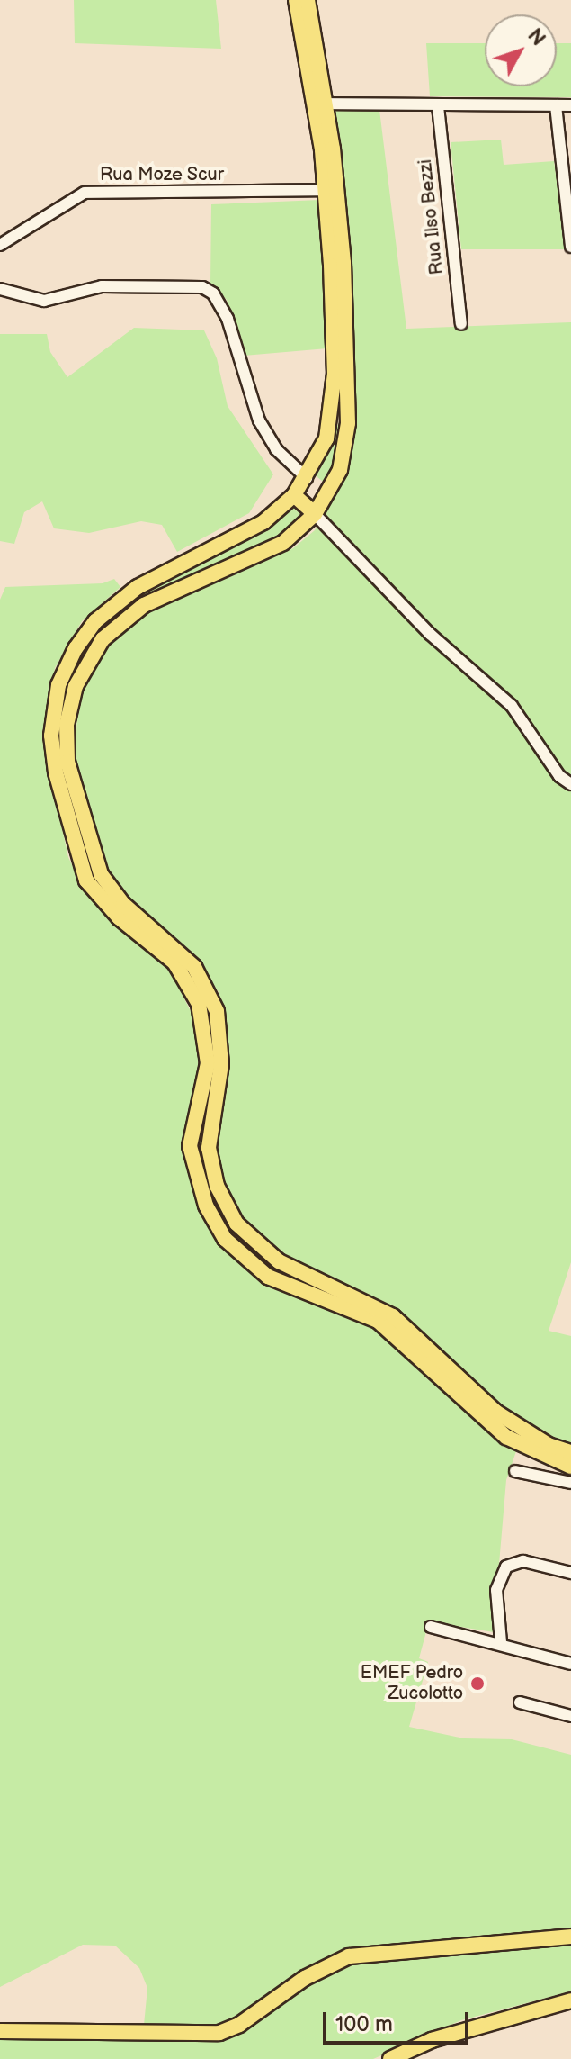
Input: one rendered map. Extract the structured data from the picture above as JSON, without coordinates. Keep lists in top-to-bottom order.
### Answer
{
  "streets": {
    "street": ["Rua Moze Scur", "Rua Ilso Bezzi"]
  },
  "places": ["EMEF Pedro Zucolotto"],
  "scale_bar": "100 m",
  "north": "top right"
}
